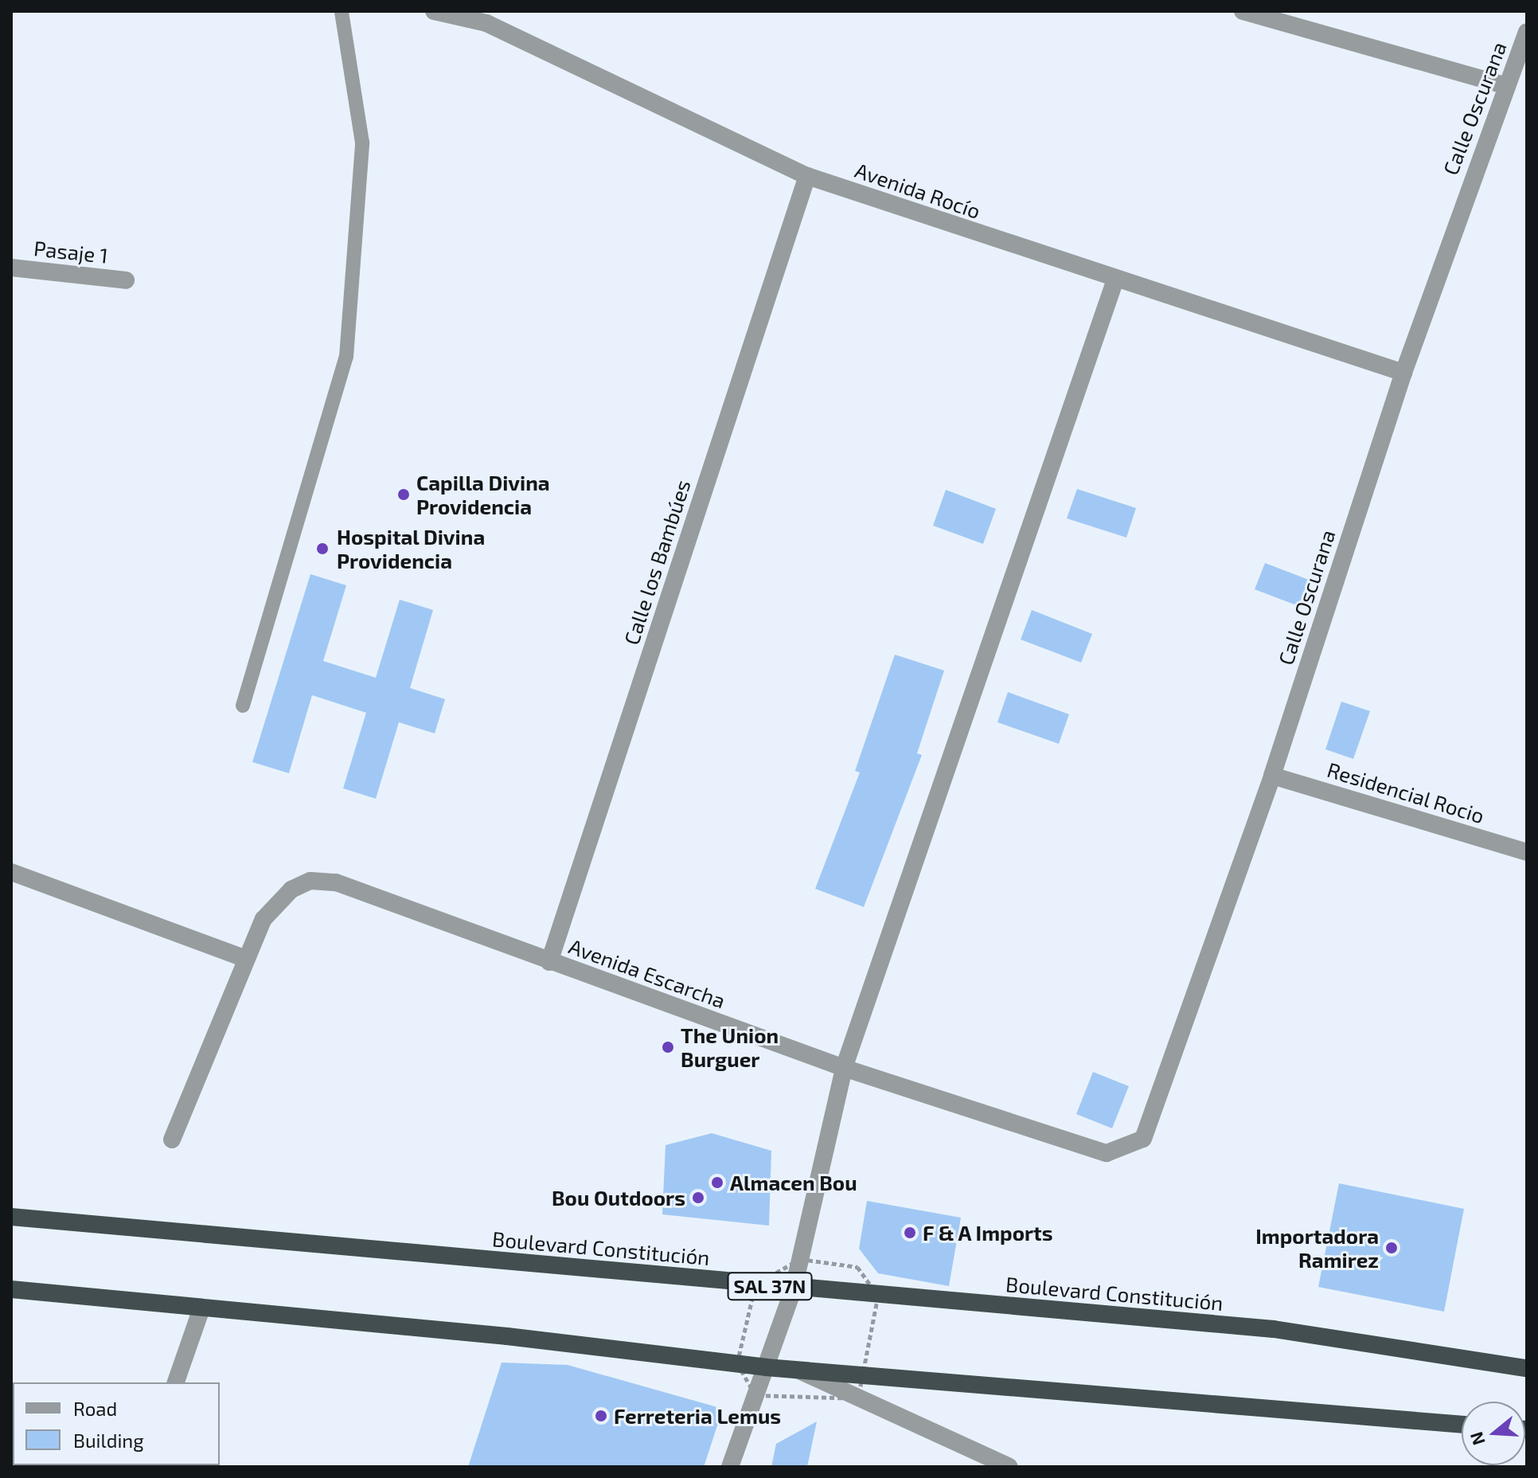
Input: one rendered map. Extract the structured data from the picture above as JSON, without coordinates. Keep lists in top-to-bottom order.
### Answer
{
  "streets": {
    "highway": ["Boulevard Constitución", "SAL 37N"],
    "street": [
      "Calle Oscurana",
      "Avenida Rocío",
      "Pasaje 1",
      "Calle los Bambúes",
      "Residencial Rocio",
      "Avenida Escarcha"
    ]
  },
  "crossings": [
    ["Calle Oscurana", "Avenida Rocío"],
    ["Calle Oscurana", "Residencial Rocio"],
    ["Calle Oscurana", "Avenida Escarcha"],
    ["Avenida Rocío", "Calle los Bambúes"],
    ["Calle los Bambúes", "Avenida Escarcha"]
  ],
  "places": [
    "Capilla Divina Providencia",
    "Hospital Divina Providencia",
    "The Union Burguer",
    "Almacen Bou",
    "Bou Outdoors",
    "F & A Imports",
    "Importadora Ramirez",
    "Ferreteria Lemus"
  ],
  "legend": ["Road", "Building"],
  "north": "left"
}
